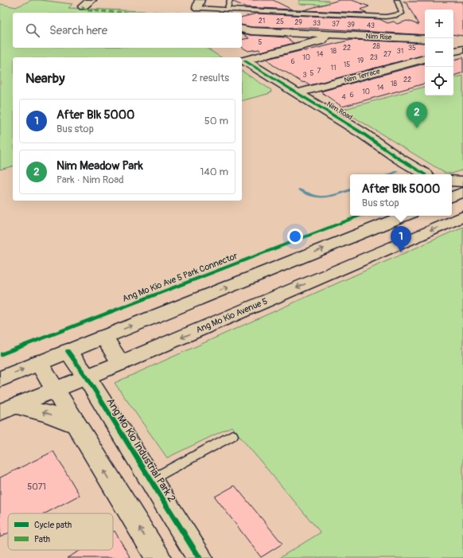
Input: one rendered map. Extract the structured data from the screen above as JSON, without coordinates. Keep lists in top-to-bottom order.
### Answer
{
  "streets": {
    "street": [
      "Nim Rise",
      "Nim Terrace",
      "Nim Road",
      "Ang Mo Kio Avenue 5",
      "Ang Mo Kio Industrial Park 2"
    ],
    "cycle path": ["Ang Mo Kio Ave 5 Park Connector"]
  },
  "crossings": [
    ["Nim Rise", "Nim Road"],
    ["Nim Terrace", "Nim Road"],
    ["Ang Mo Kio Avenue 5", "Ang Mo Kio Industrial Park 2"]
  ],
  "house_numbers": [
    "21",
    "25",
    "29",
    "33",
    "37",
    "39",
    "43",
    "5",
    "28",
    "22",
    "35",
    "18",
    "31",
    "14",
    "27",
    "10",
    "23",
    "19",
    "6",
    "15",
    "11",
    "7",
    "5",
    "3",
    "22",
    "18",
    "14",
    "10",
    "6",
    "4",
    "5071"
  ],
  "legend": ["Cycle path", "Path"],
  "page": {
    "map_buttons": ["+", "−"],
    "search": "Search here",
    "heading": ["Nearby", "2 results"],
    "list": [
      {
        "mark": "1",
        "name": "After Blk 5000",
        "note": "Bus stop",
        "value": "50 m"
      },
      {
        "mark": "2",
        "name": "Nim Meadow Park",
        "note": "Park · Nim Road",
        "value": "140 m"
      }
    ],
    "pins": ["2", "1"],
    "popup": ["After Blk 5000", "Bus stop"]
  }
}
